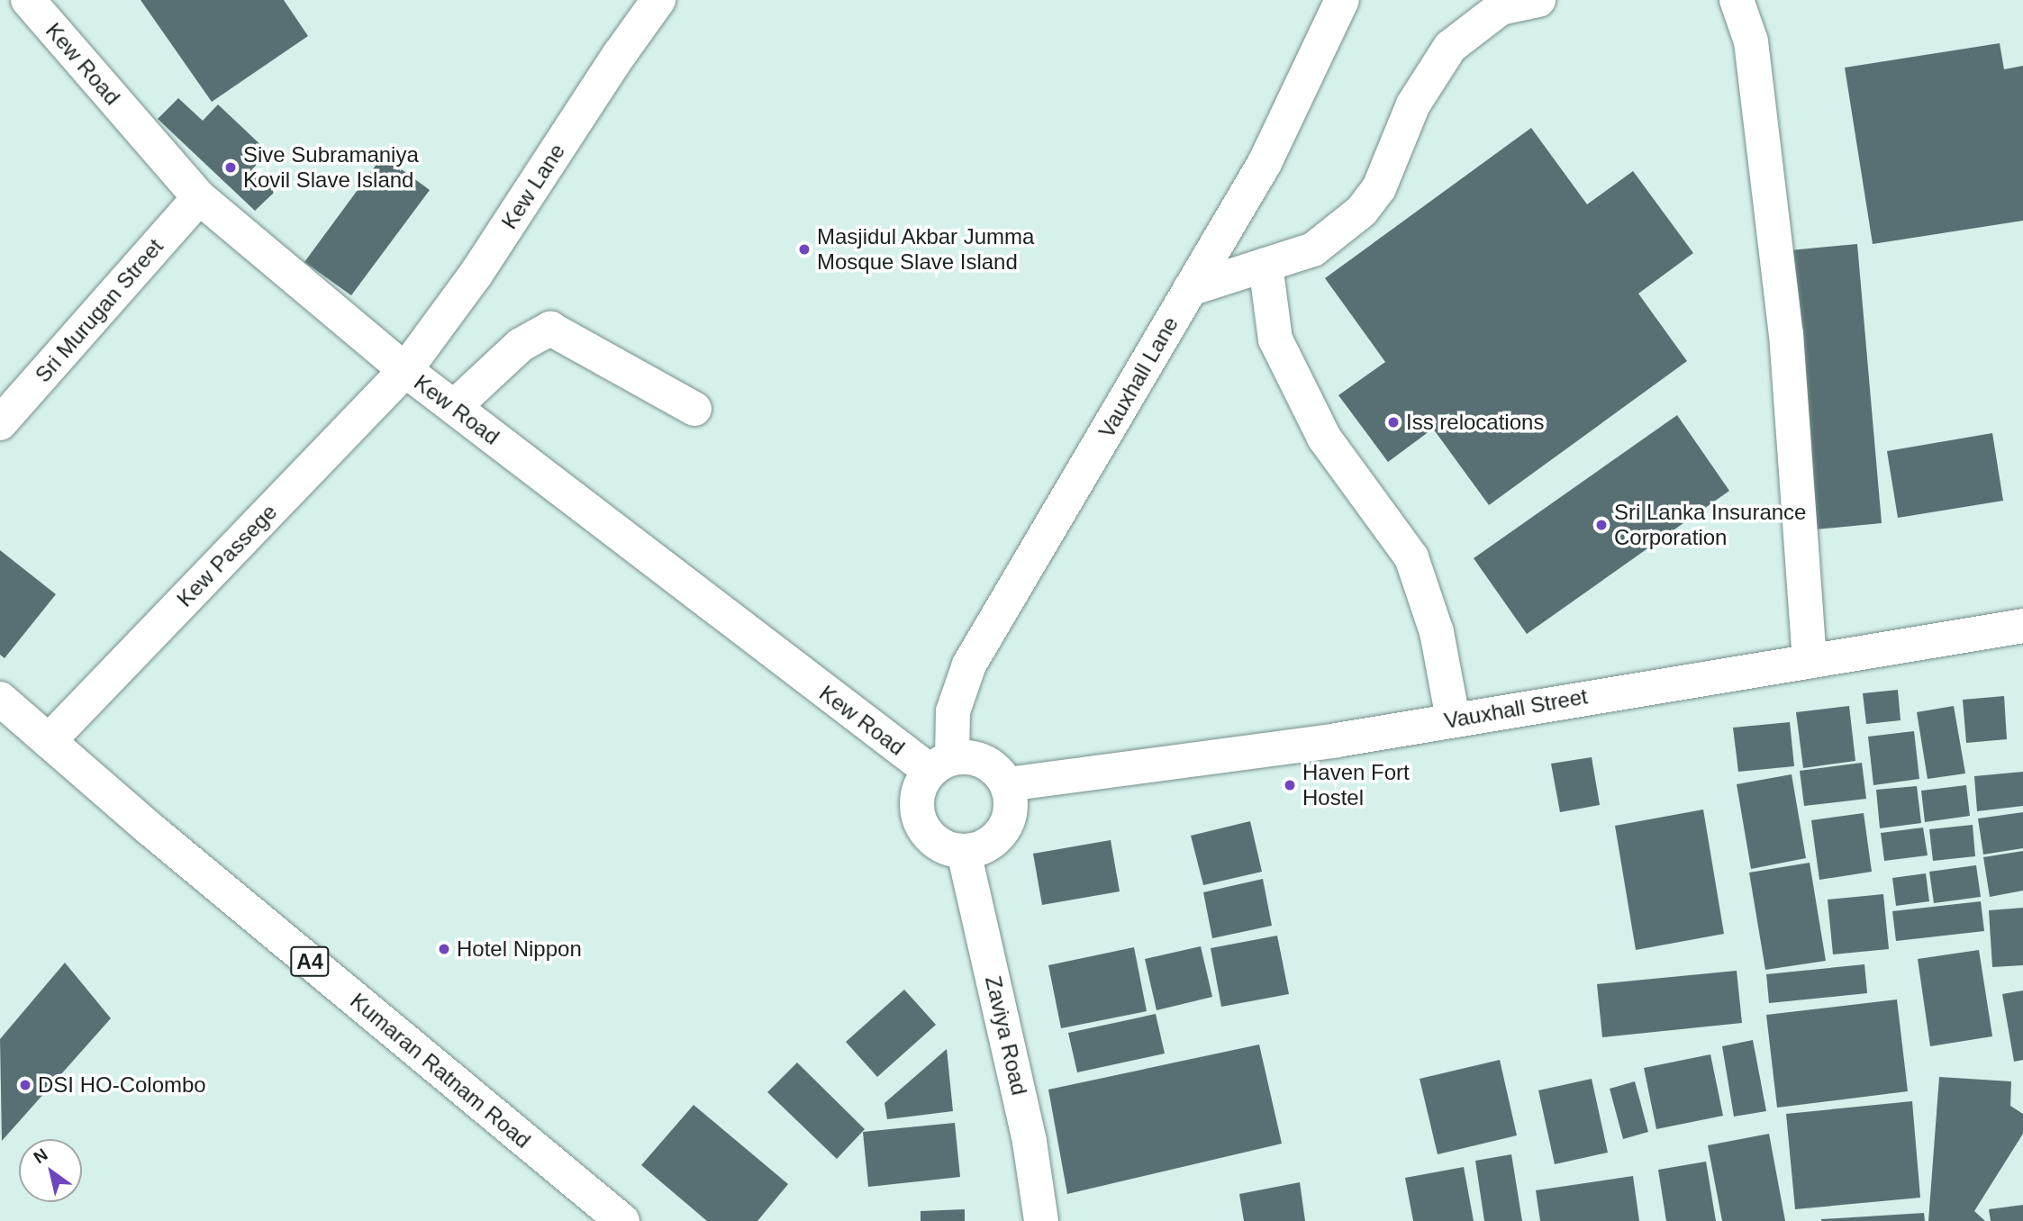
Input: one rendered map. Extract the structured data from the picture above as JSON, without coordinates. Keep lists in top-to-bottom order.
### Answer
{
  "streets": {
    "main road": [
      "Kew Road",
      "Kew Lane",
      "Sri Murugan Street",
      "Vauxhall Lane",
      "Kew Passege",
      "Vauxhall Street",
      "A4",
      "Zaviya Road",
      "Kumaran Ratnam Road"
    ]
  },
  "crossings": [
    ["Kew Road", "Kew Lane"],
    ["Kew Road", "Sri Murugan Street"],
    ["Kew Road", "Vauxhall Lane"],
    ["Kew Road", "Kew Passege"],
    ["Kew Road", "Vauxhall Street"],
    ["Kew Road", "Zaviya Road"],
    ["Kew Lane", "Kew Passege"],
    ["Vauxhall Lane", "Vauxhall Street"],
    ["Vauxhall Lane", "Zaviya Road"],
    ["Kew Passege", "Kumaran Ratnam Road"],
    ["Vauxhall Street", "Zaviya Road"]
  ],
  "places": [
    "Sive Subramaniya Kovil Slave Island",
    "Masjidul Akbar Jumma Mosque Slave Island",
    "Iss relocations",
    "Sri Lanka Insurance Corporation",
    "Haven Fort Hostel",
    "Hotel Nippon",
    "DSI HO-Colombo"
  ],
  "north": "top left"
}
